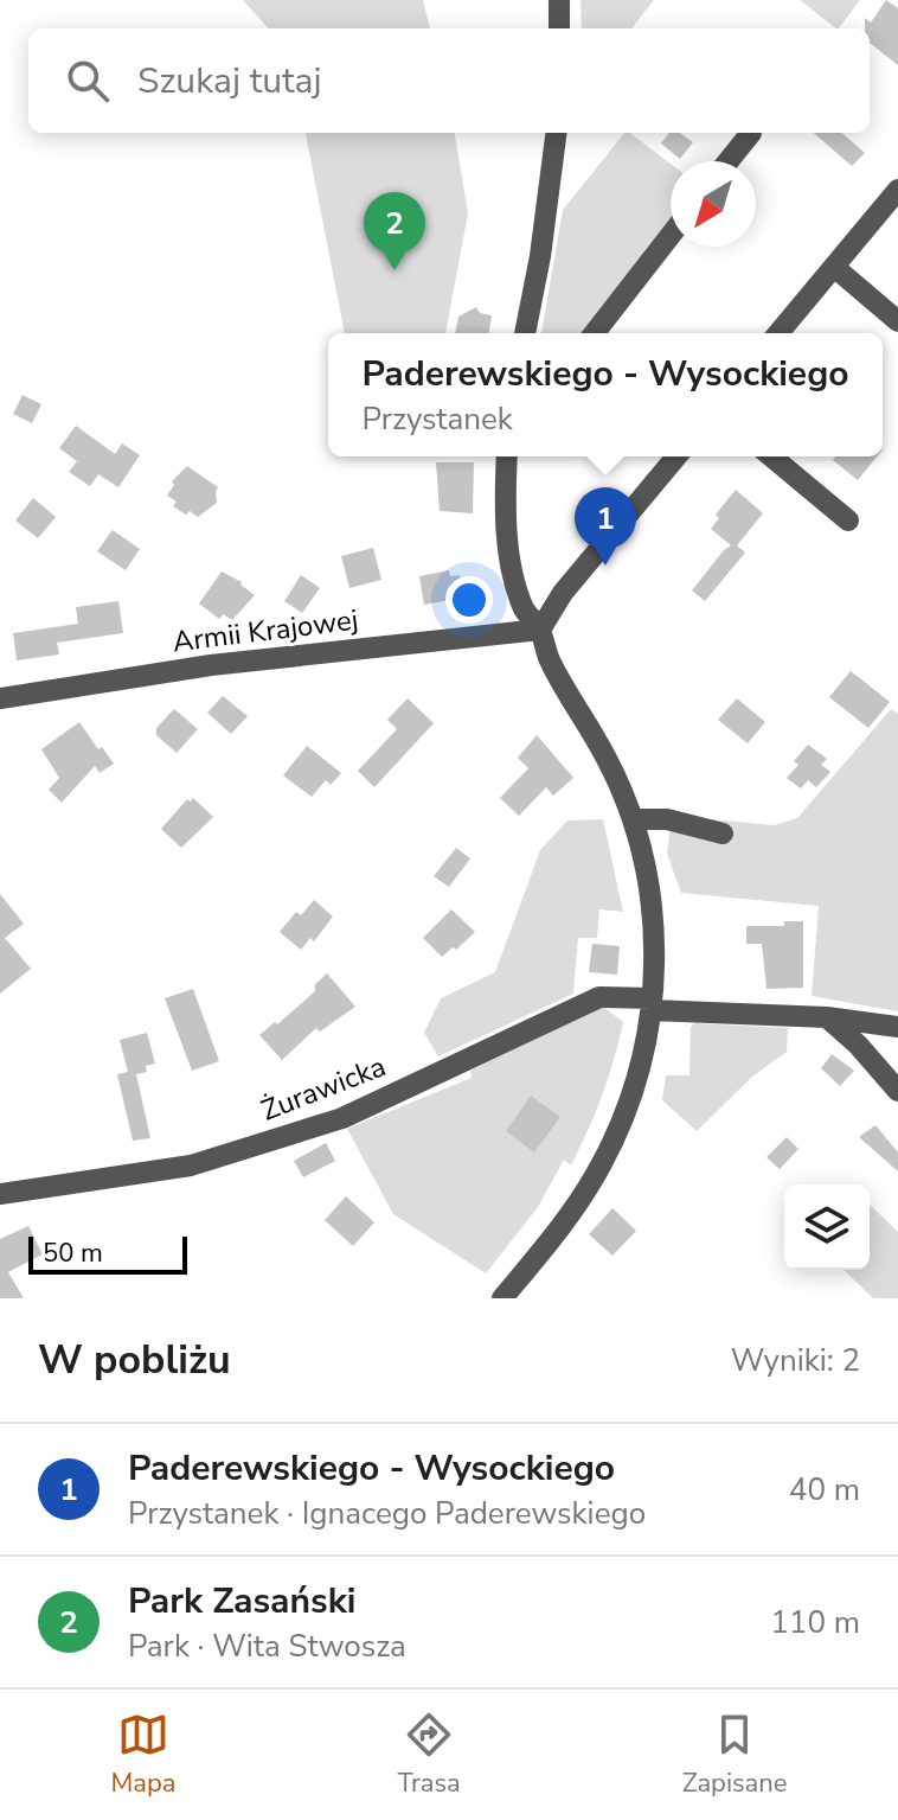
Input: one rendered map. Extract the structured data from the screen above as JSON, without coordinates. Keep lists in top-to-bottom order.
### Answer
{
  "streets": {
    "street": ["Armii Krajowej", "Żurawicka"]
  },
  "scale_bar": "50 m",
  "north": "bottom left",
  "page": {
    "search": "Szukaj tutaj",
    "pins": ["2", "1"],
    "popup": ["Paderewskiego - Wysockiego", "Przystanek"],
    "scale": "50 m",
    "heading": ["W pobliżu", "Wyniki: 2"],
    "list": [
      {
        "mark": "1",
        "name": "Paderewskiego - Wysockiego",
        "note": "Przystanek · Ignacego Paderewskiego",
        "value": "40 m"
      },
      {
        "mark": "2",
        "name": "Park Zasański",
        "note": "Park · Wita Stwosza",
        "value": "110 m"
      }
    ],
    "nav": ["Mapa", "Trasa", "Zapisane"]
  }
}
